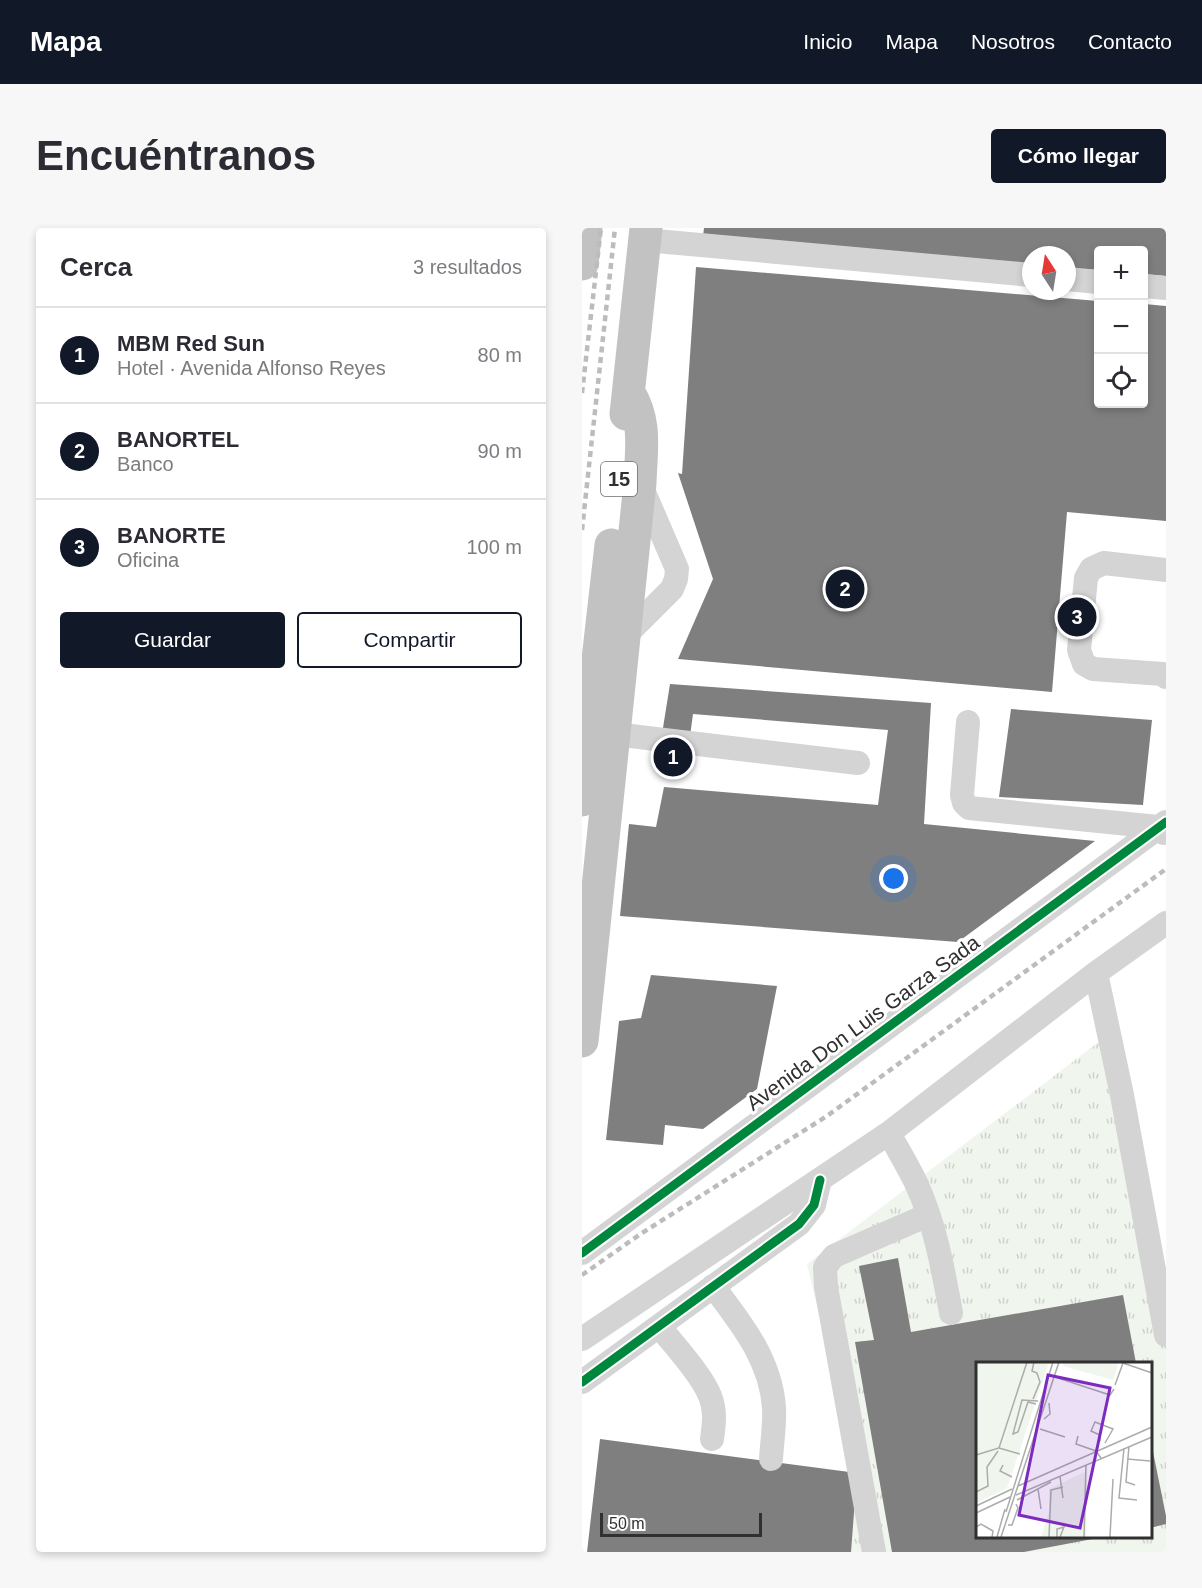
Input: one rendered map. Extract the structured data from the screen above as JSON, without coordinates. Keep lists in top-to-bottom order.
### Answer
{
  "streets": {
    "highway": ["15"],
    "street": ["Avenida Don Luis Garza Sada"]
  },
  "scale_bar": "50 m",
  "north": "top",
  "page": {
    "header": "Mapa",
    "nav": [
      "Inicio",
      "Mapa",
      "Nosotros",
      "Contacto"
    ],
    "buttons": [
      "Cómo llegar",
      ["Guardar", "Compartir"]
    ],
    "title": "Encuéntranos",
    "heading": ["Cerca", "3 resultados"],
    "map_buttons": ["+", "−"],
    "list": [
      {
        "mark": "1",
        "name": "MBM Red Sun",
        "note": "Hotel · Avenida Alfonso Reyes",
        "value": "80 m"
      },
      {
        "mark": "2",
        "name": "BANORTEL",
        "note": "Banco",
        "value": "90 m"
      },
      {
        "mark": "3",
        "name": "BANORTE",
        "note": "Oficina",
        "value": "100 m"
      }
    ],
    "pins": ["2", "3", "1"],
    "scale": "50 m"
  }
}
